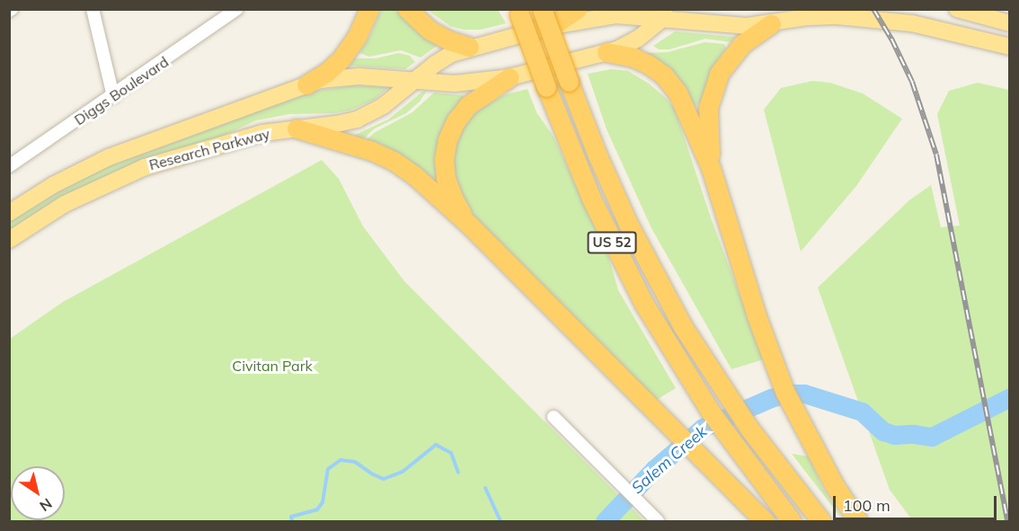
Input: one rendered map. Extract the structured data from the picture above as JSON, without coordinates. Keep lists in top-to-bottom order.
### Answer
{
  "streets": {
    "highway": ["US 52"],
    "main road": ["Research Parkway"],
    "street": ["Diggs Boulevard"]
  },
  "water": ["Salem Creek"],
  "parks": ["Civitan Park"],
  "scale_bar": "100 m",
  "north": "bottom right"
}
